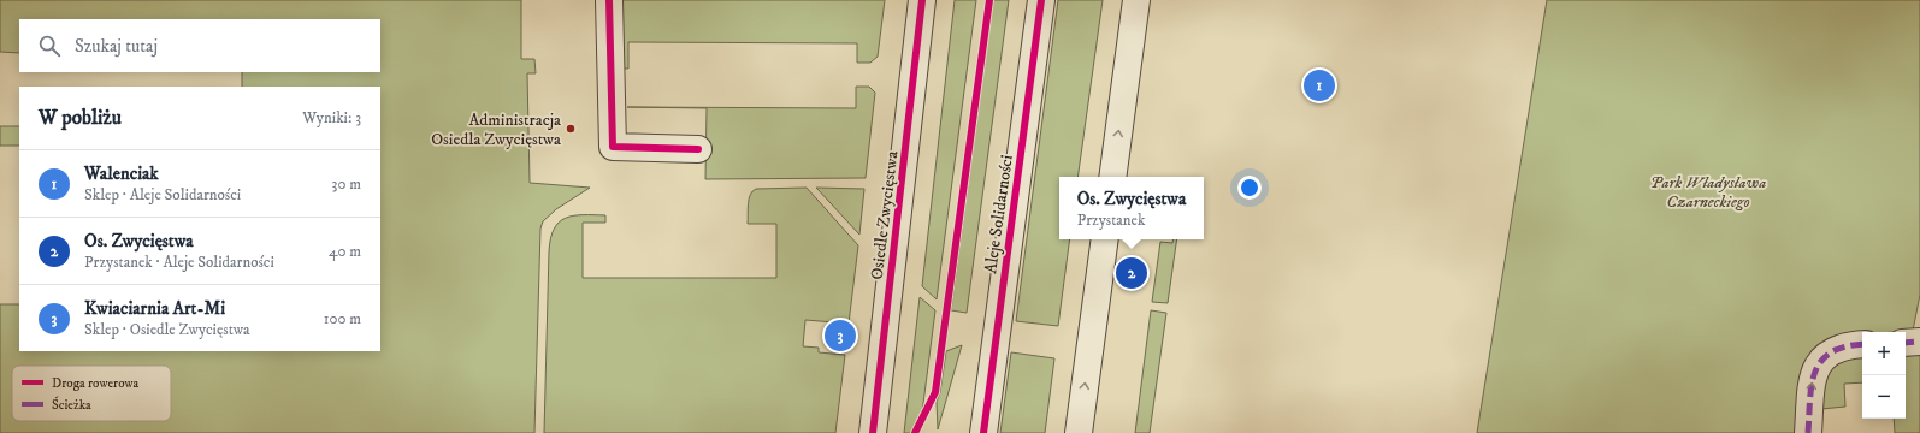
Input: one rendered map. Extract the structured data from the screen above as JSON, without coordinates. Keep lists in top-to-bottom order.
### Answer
{
  "streets": {
    "street": ["Aleje Solidarności", "Osiedle Zwycięstwa"]
  },
  "parks": ["Park Władysława Czarneckiego"],
  "places": ["Administracja Osiedla Zwycięstwa"],
  "legend": ["Droga rowerowa", "Ścieżka"],
  "page": {
    "search": "Szukaj tutaj",
    "pins": ["1", "2", "3"],
    "heading": ["W pobliżu", "Wyniki: 3"],
    "list": [
      {
        "mark": "1",
        "name": "Walenciak",
        "note": "Sklep · Aleje Solidarności",
        "value": "30 m"
      },
      {
        "mark": "2",
        "name": "Os. Zwycięstwa",
        "note": "Przystanek · Aleje Solidarności",
        "value": "40 m"
      },
      {
        "mark": "3",
        "name": "Kwiaciarnia Art-Mi",
        "note": "Sklep · Osiedle Zwycięstwa",
        "value": "100 m"
      }
    ],
    "popup": ["Os. Zwycięstwa", "Przystanek"],
    "map_buttons": ["+", "−"]
  }
}
